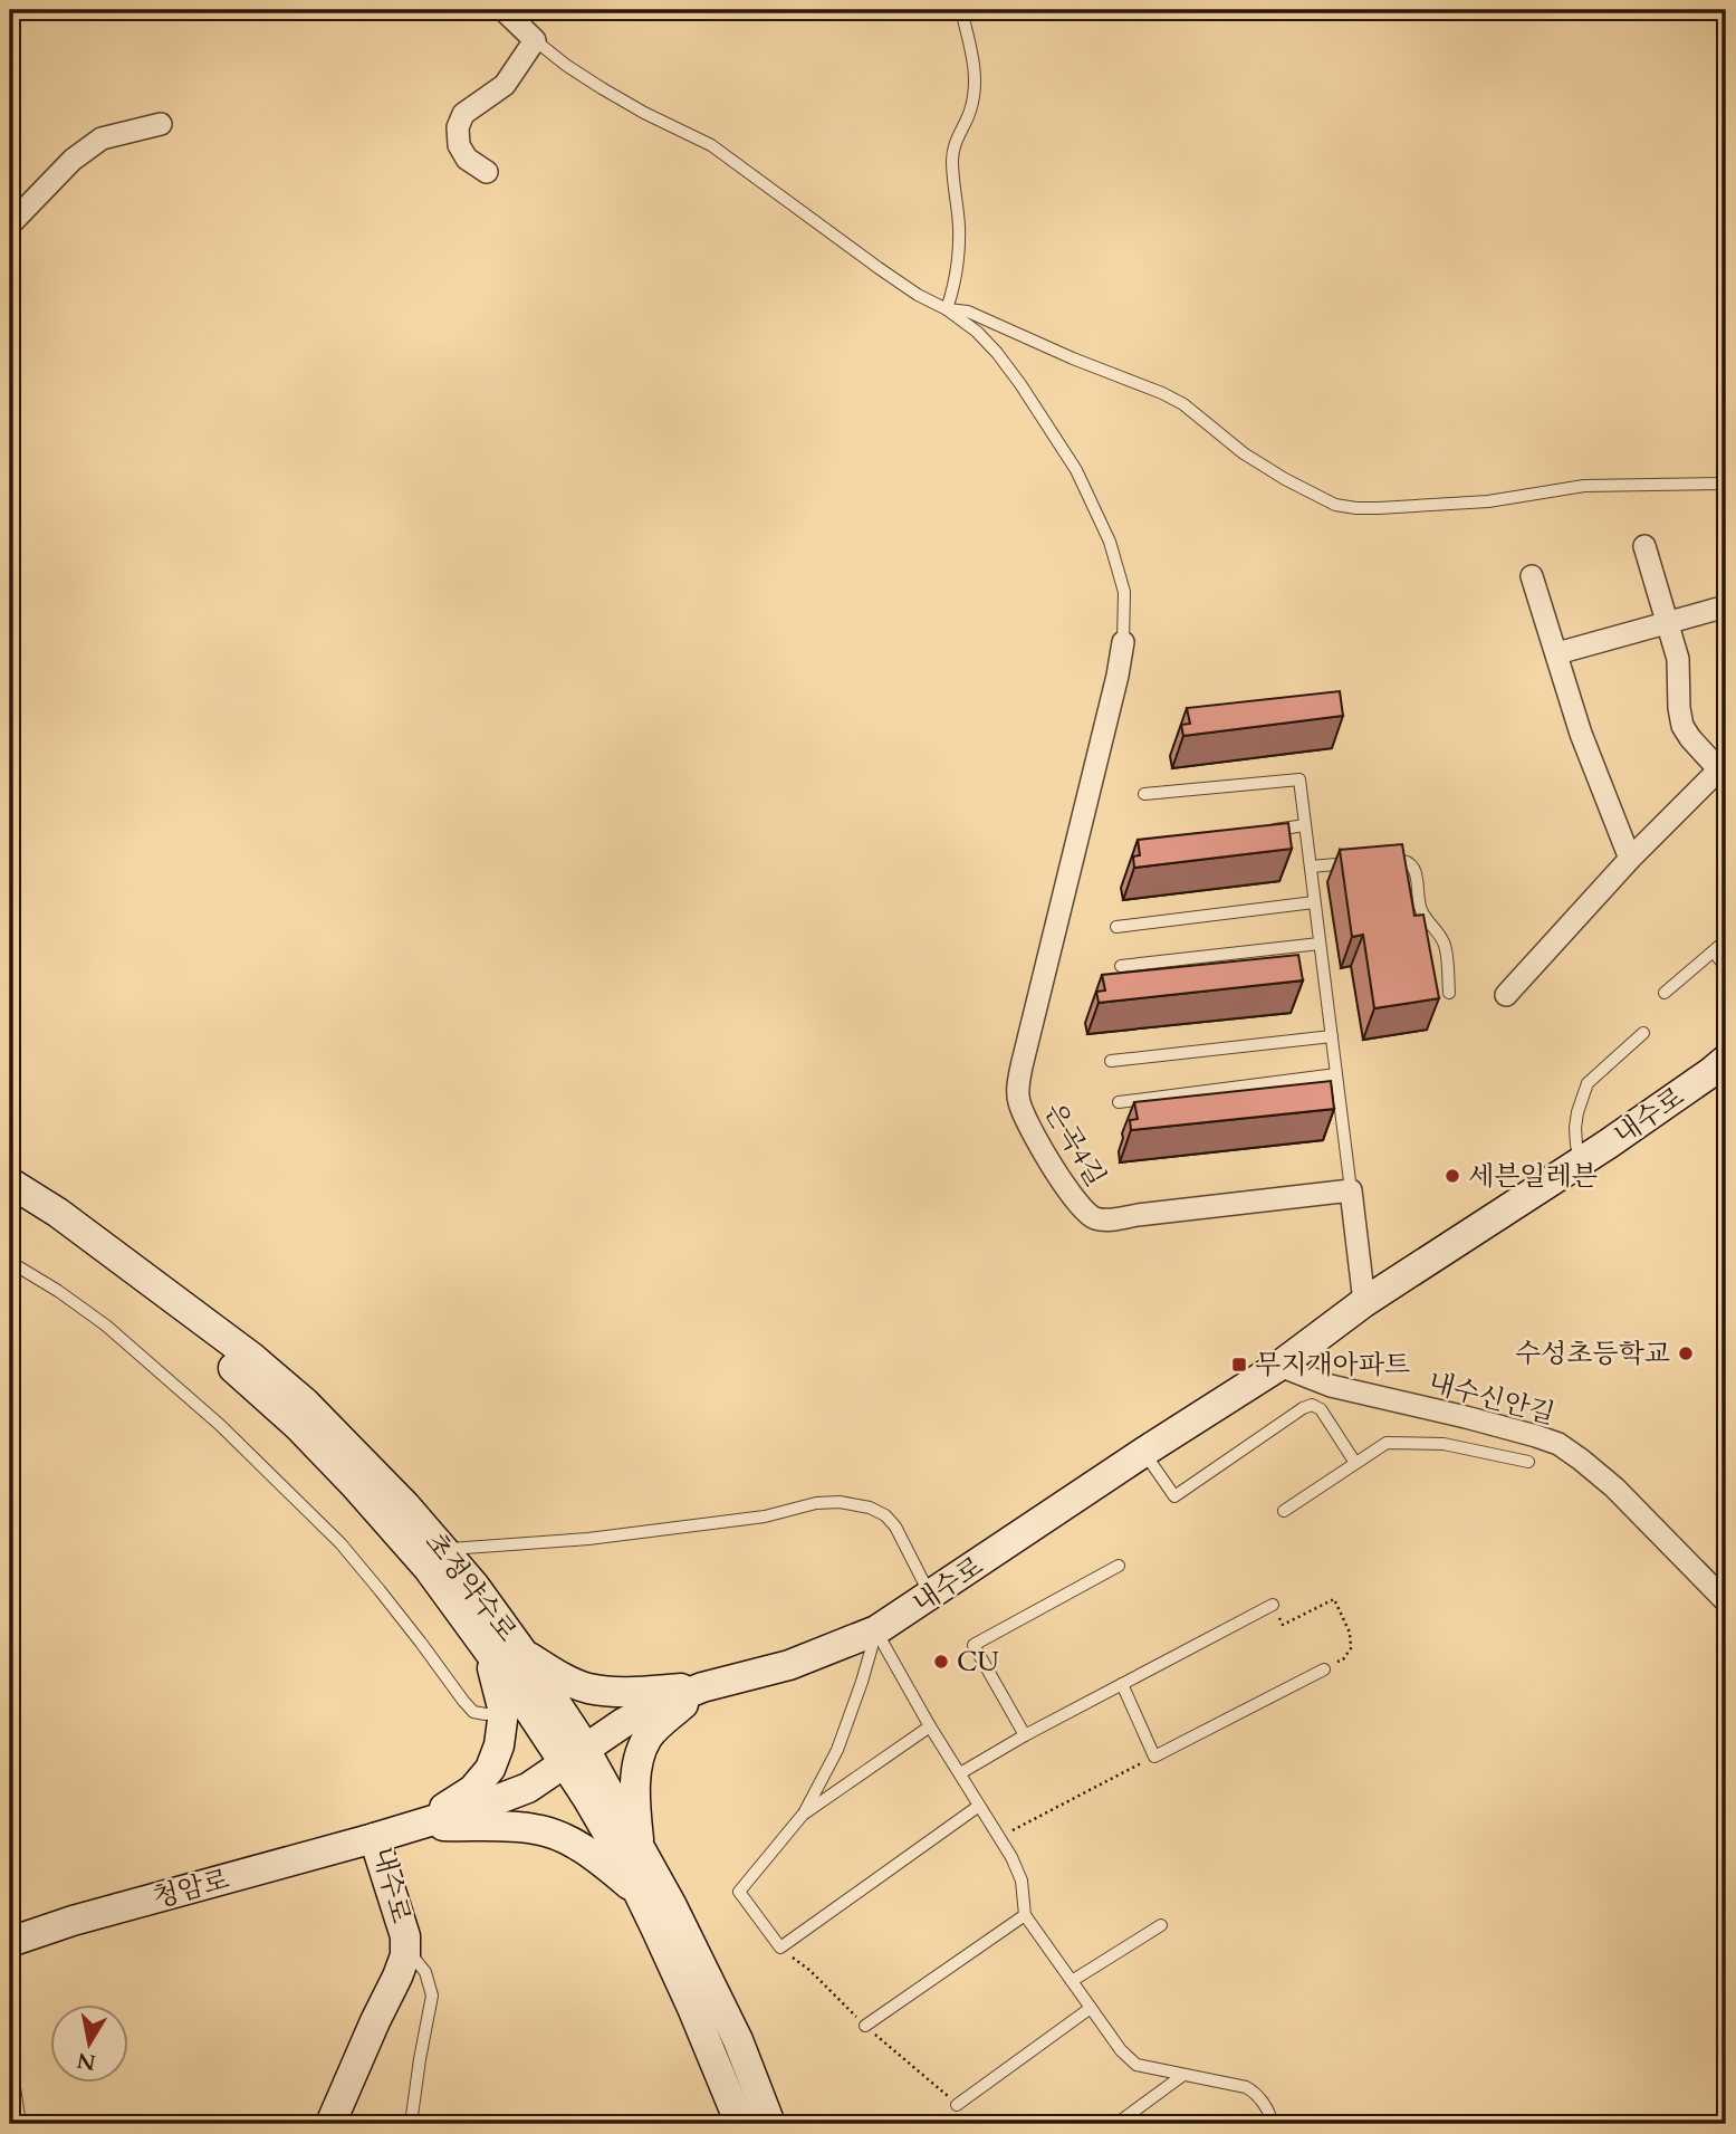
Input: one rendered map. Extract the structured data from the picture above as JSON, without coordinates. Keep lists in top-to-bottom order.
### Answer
{
  "streets": {
    "main road": ["내수로", "초정약수로", "청암로"],
    "street": ["은곡4길", "내수신안길"]
  },
  "crossings": [
    ["내수로", "내수신안길"],
    ["내수로", "초정약수로"],
    ["내수로", "청암로"]
  ],
  "places": {
    "other": ["세븐일레븐", "수성초등학교", "CU"],
    "transit": ["무지개아파트"]
  },
  "north": "bottom"
}
